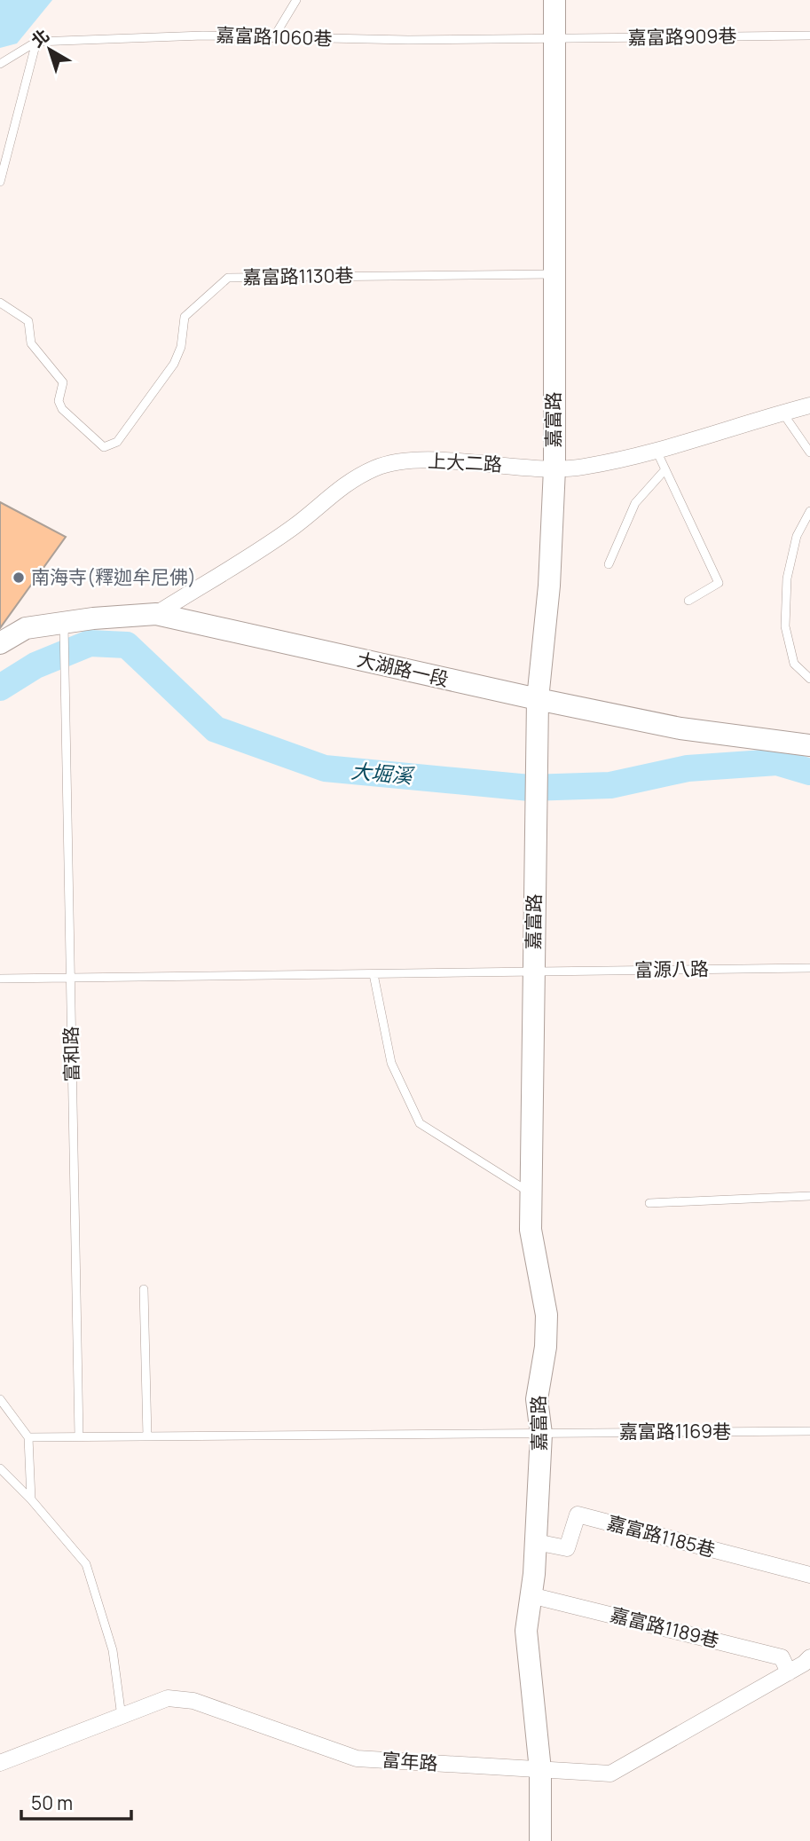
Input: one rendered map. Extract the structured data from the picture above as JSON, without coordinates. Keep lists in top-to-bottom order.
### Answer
{
  "streets": {
    "street": [
      "嘉富路",
      "上大二路",
      "大湖路一段",
      "嘉富路1185巷",
      "嘉富路1189巷",
      "富年路"
    ],
    "lane": [
      "嘉富路1060巷",
      "嘉富路909巷",
      "嘉富路1130巷",
      "富源八路",
      "富和路",
      "嘉富路1169巷"
    ]
  },
  "crossings": [
    ["嘉富路1060巷", "嘉富路909巷"],
    ["嘉富路1060巷", "嘉富路"],
    ["嘉富路909巷", "嘉富路"],
    ["嘉富路1130巷", "嘉富路"],
    ["嘉富路", "上大二路"],
    ["嘉富路", "大湖路一段"],
    ["嘉富路", "富源八路"],
    ["嘉富路", "嘉富路1169巷"],
    ["嘉富路", "嘉富路1185巷"],
    ["嘉富路", "嘉富路1189巷"],
    ["嘉富路", "富年路"],
    ["上大二路", "大湖路一段"],
    ["大湖路一段", "富和路"],
    ["富源八路", "富和路"],
    ["富和路", "嘉富路1169巷"],
    ["嘉富路1189巷", "富年路"]
  ],
  "water": ["大堀溪"],
  "places": ["南海寺(釋迦牟尼佛)"],
  "scale_bar": "50 m",
  "north": "top left"
}
